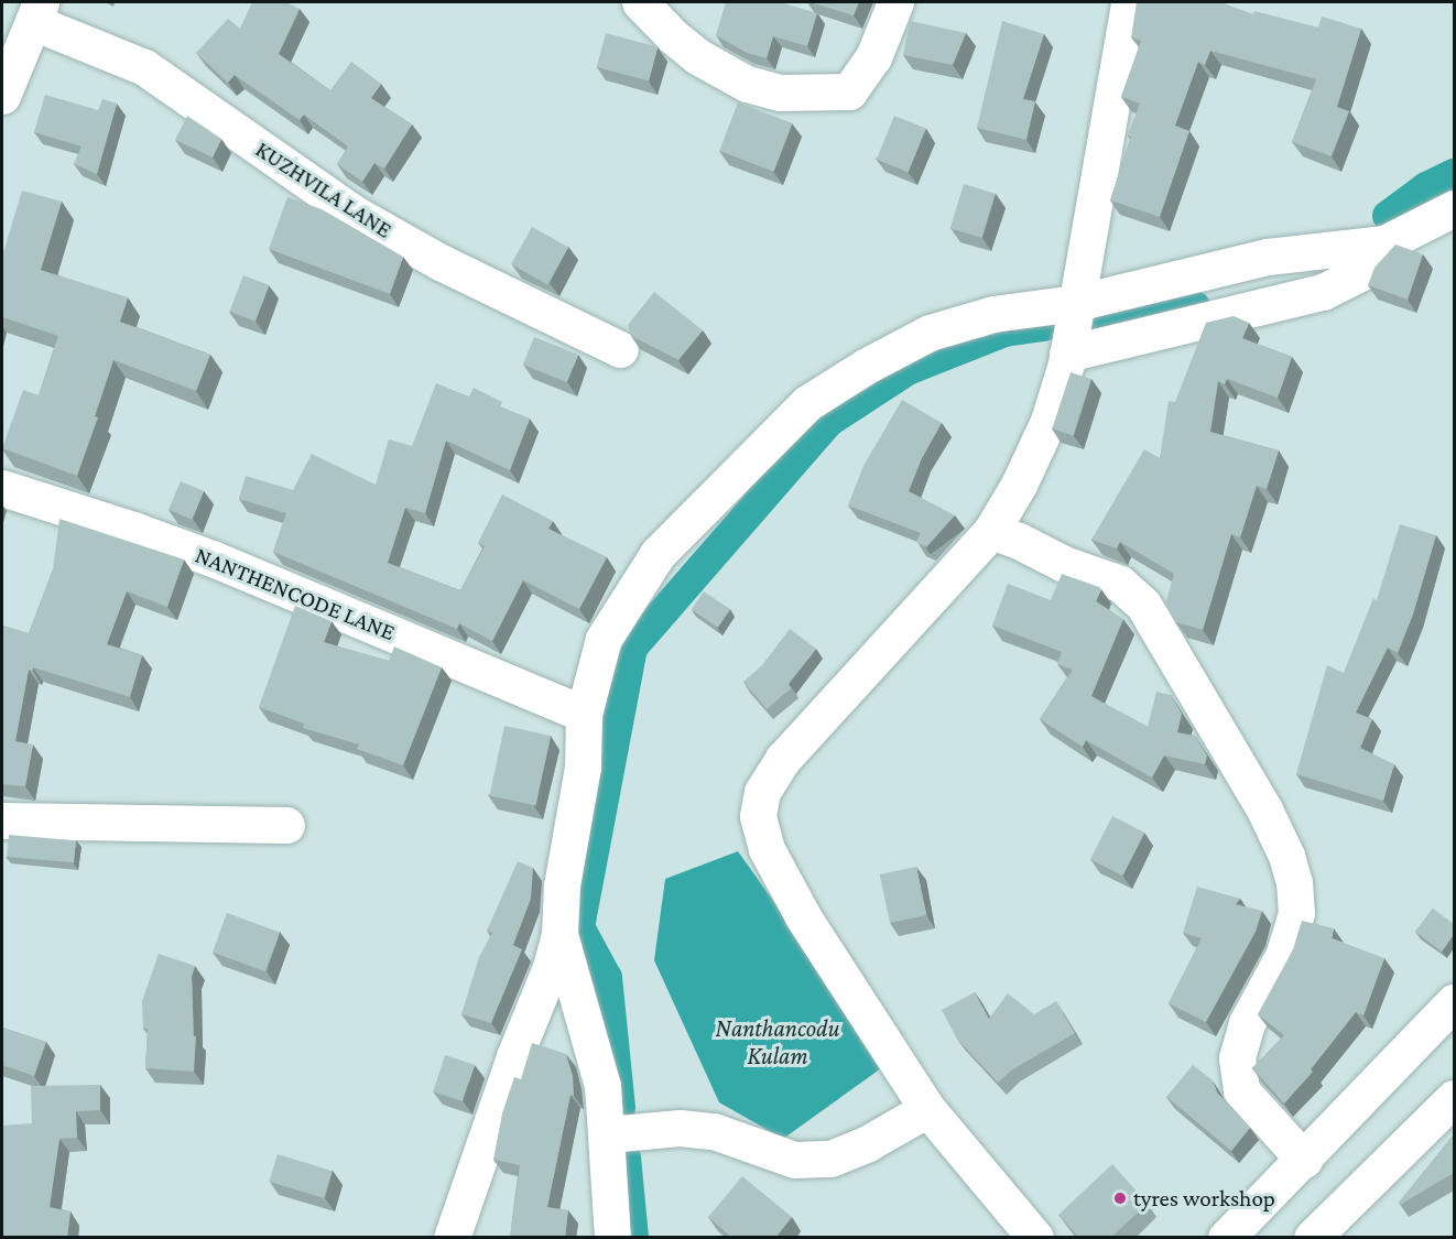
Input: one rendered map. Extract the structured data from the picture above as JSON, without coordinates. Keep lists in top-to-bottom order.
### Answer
{
  "streets": {
    "street": ["KUZHVILA LANE", "NANTHENCODE LANE"]
  },
  "water": ["Nanthancodu Kulam"],
  "places": ["tyres workshop"]
}
